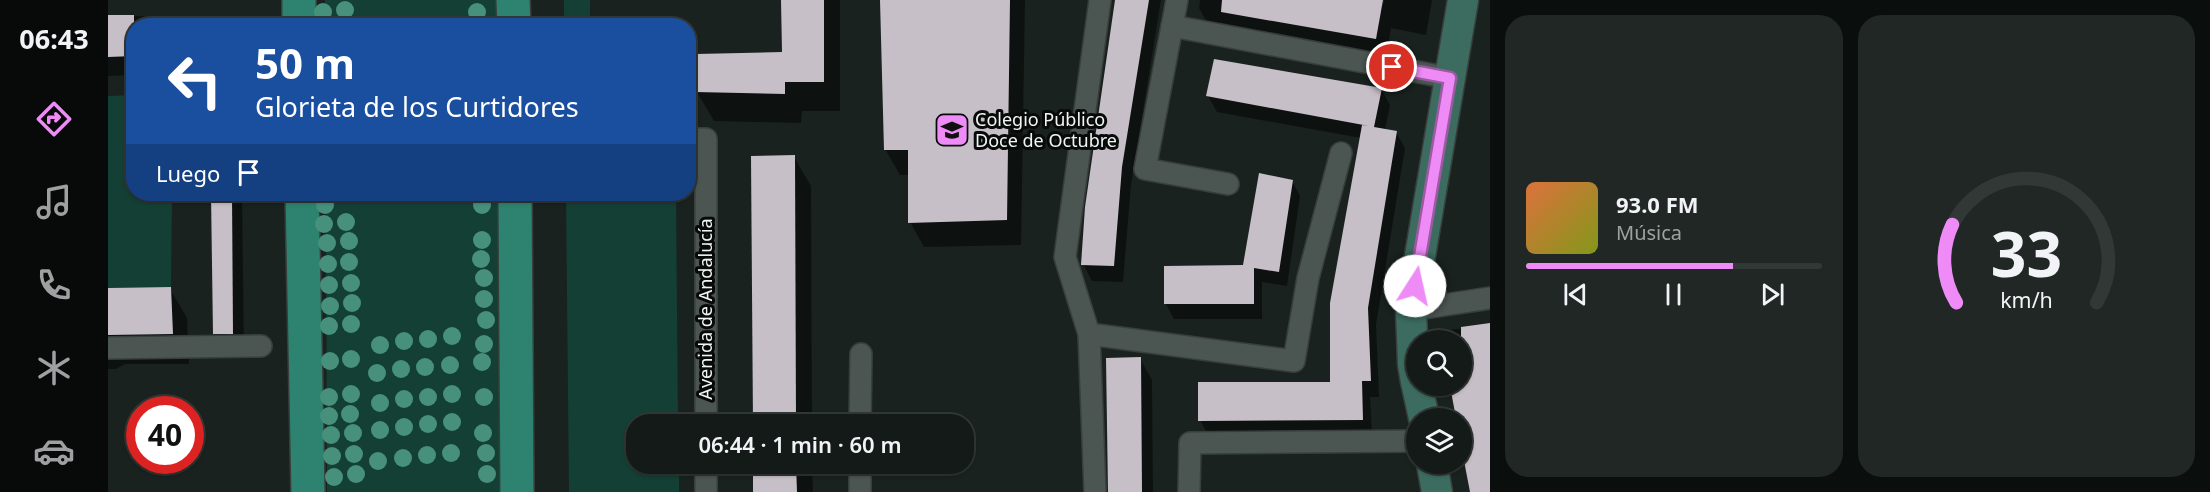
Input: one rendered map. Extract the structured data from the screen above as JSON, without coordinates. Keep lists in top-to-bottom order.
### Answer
{
  "streets": {
    "street": ["Avenida de Andalucía"]
  },
  "places": {
    "school or university": ["Colegio Público Doce de Octubre"]
  },
  "page": {
    "tabs": "06:43",
    "turn": ["50 m", "Glorieta de los Curtidores"],
    "then": "Luego",
    "song": ["93.0 FM", "Música"],
    "limit": "40",
    "trip": "06:44 · 1 min · 60 m",
    "gauge": ["33", "km/h"]
  }
}
